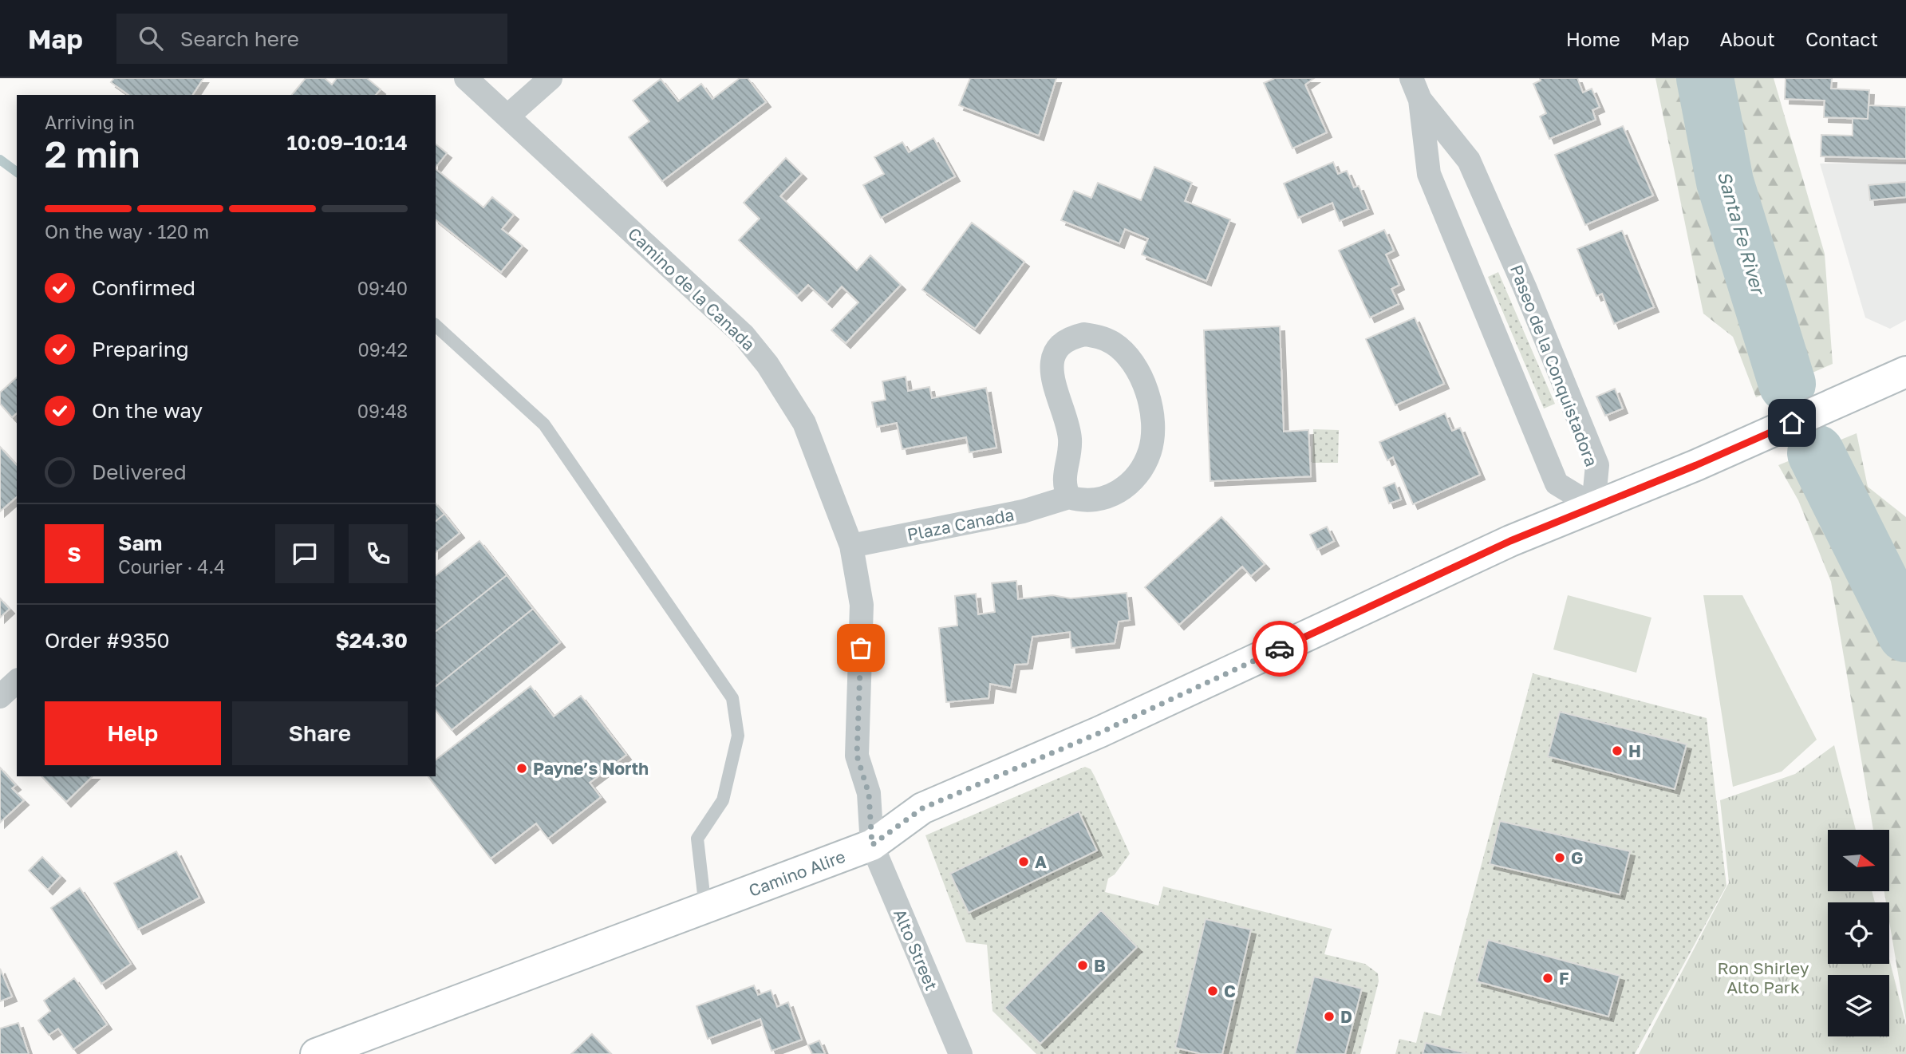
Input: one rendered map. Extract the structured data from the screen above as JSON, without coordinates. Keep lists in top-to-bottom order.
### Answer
{
  "streets": {
    "street": [
      "Camino de la Canada",
      "Paseo de la Conquistadora",
      "Plaza Canada",
      "Camino Alire",
      "Alto Street"
    ]
  },
  "crossings": [
    ["Camino de la Canada", "Plaza Canada"],
    ["Camino de la Canada", "Camino Alire"],
    ["Camino de la Canada", "Alto Street"],
    ["Paseo de la Conquistadora", "Camino Alire"],
    ["Camino Alire", "Alto Street"]
  ],
  "water": ["Santa Fe River"],
  "parks": ["Ron Shirley Alto Park"],
  "places": [
    "H",
    "Payne’s North",
    "G",
    "A",
    "B",
    "F",
    "C",
    "D"
  ],
  "north": "right",
  "page": {
    "header": "Map",
    "search": "Search here",
    "nav": [
      "Home",
      "Map",
      "About",
      "Contact"
    ],
    "heading": ["2 min", "Arriving in", "10:09–10:14"],
    "panel": [
      "Sam",
      "Courier · 4.4",
      "Order #9350",
      "$24.30"
    ],
    "bar": "On the way · 120 m",
    "list": [
      ["Confirmed", "09:40"],
      ["Preparing", "09:42"],
      ["On the way", "09:48"],
      "Delivered"
    ],
    "round": "S",
    "buttons": ["Help", "Share"]
  }
}
